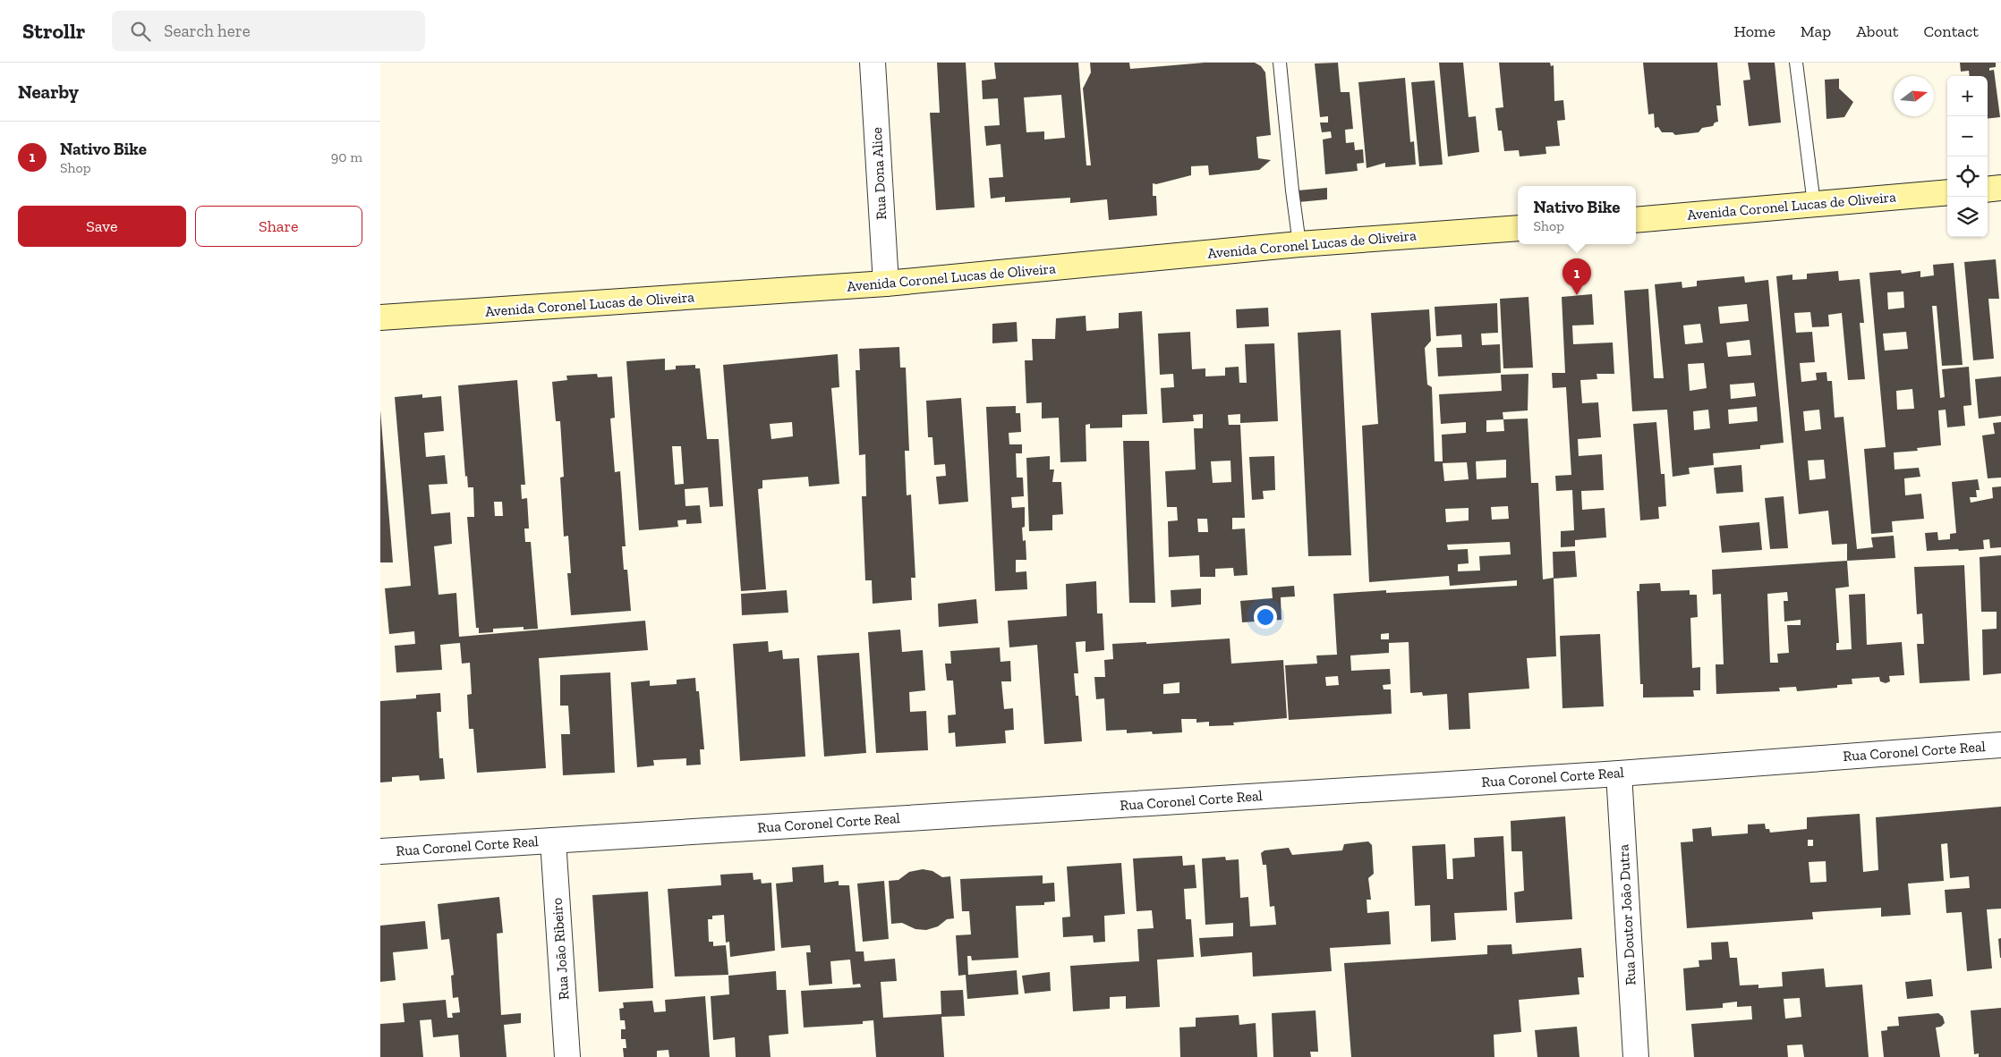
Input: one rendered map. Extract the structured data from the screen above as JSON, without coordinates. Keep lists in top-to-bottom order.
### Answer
{
  "streets": {
    "street": [
      "Rua Dona Alice",
      "Avenida Coronel Lucas de Oliveira",
      "Rua Coronel Corte Real",
      "Rua Doutor João Dutra",
      "Rua João Ribeiro"
    ]
  },
  "crossings": [
    ["Rua Dona Alice", "Avenida Coronel Lucas de Oliveira"],
    ["Rua Coronel Corte Real", "Rua Doutor João Dutra"],
    ["Rua Coronel Corte Real", "Rua João Ribeiro"]
  ],
  "north": "right",
  "page": {
    "header": "Strollr",
    "search": "Search here",
    "nav": [
      "Home",
      "Map",
      "About",
      "Contact"
    ],
    "heading": "Nearby",
    "map_buttons": ["+", "−"],
    "list": [
      {
        "mark": "1",
        "name": "Nativo Bike",
        "note": "Shop",
        "value": "90 m"
      }
    ],
    "popup": ["Nativo Bike", "Shop"],
    "buttons": ["Save", "Share"],
    "pins": "1"
  }
}
